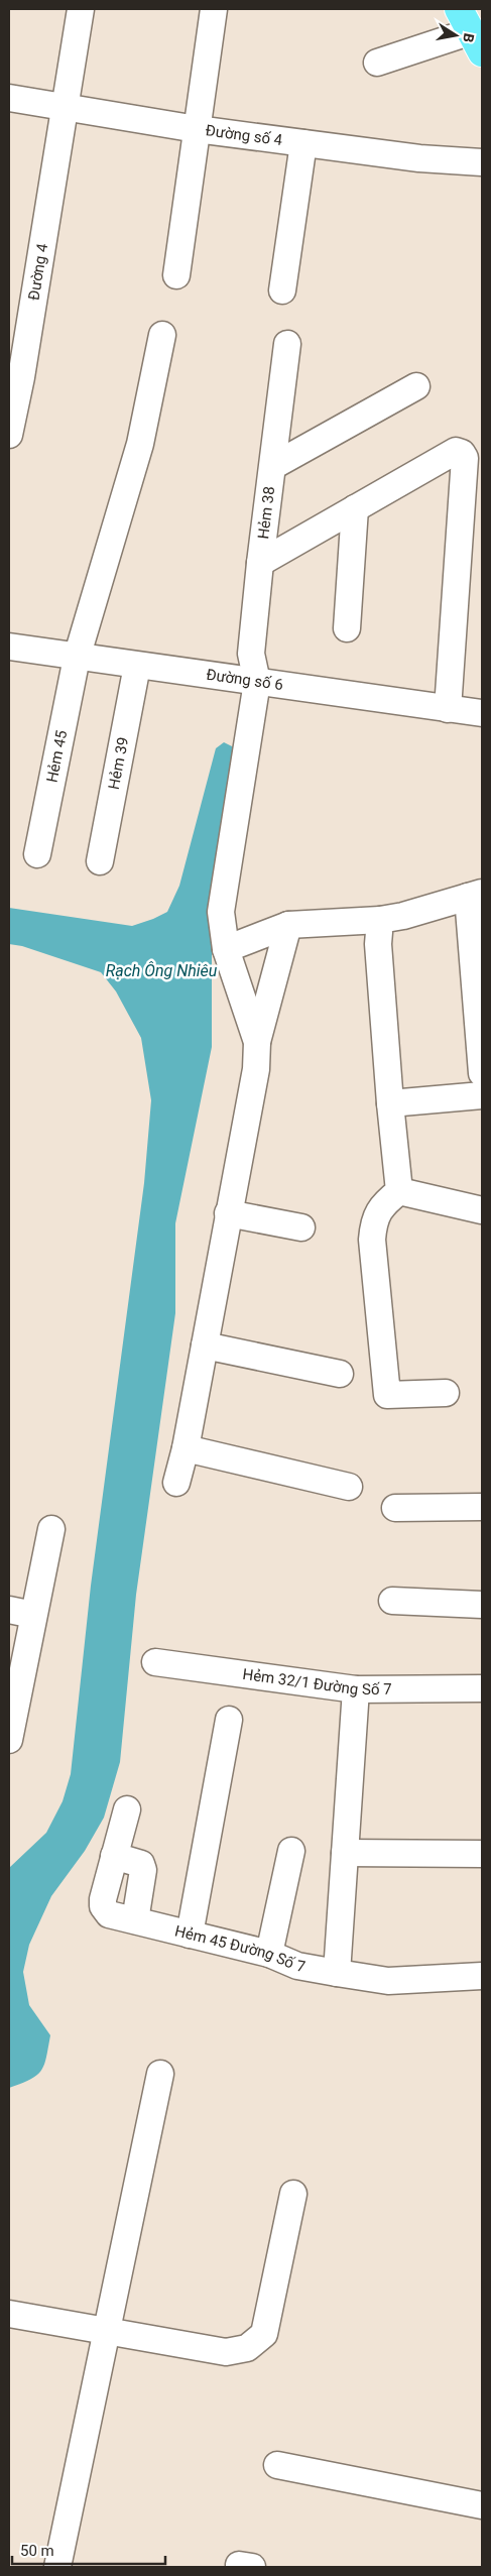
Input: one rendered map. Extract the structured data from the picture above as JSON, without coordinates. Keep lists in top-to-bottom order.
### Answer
{
  "streets": {
    "street": [
      "Đường số 4",
      "Đường 4",
      "Hẻm 38",
      "Đường số 6",
      "Hẻm 45",
      "Hẻm 39",
      "Hẻm 32/1 Đường Số 7",
      "Hẻm 45 Đường Số 7"
    ]
  },
  "crossings": [
    ["Đường số 4", "Đường 4"],
    ["Hẻm 38", "Đường số 6"],
    ["Đường số 6", "Hẻm 45"],
    ["Đường số 6", "Hẻm 39"]
  ],
  "water": ["Rạch Ông Nhiêu"],
  "scale_bar": "50 m",
  "north": "right"
}
